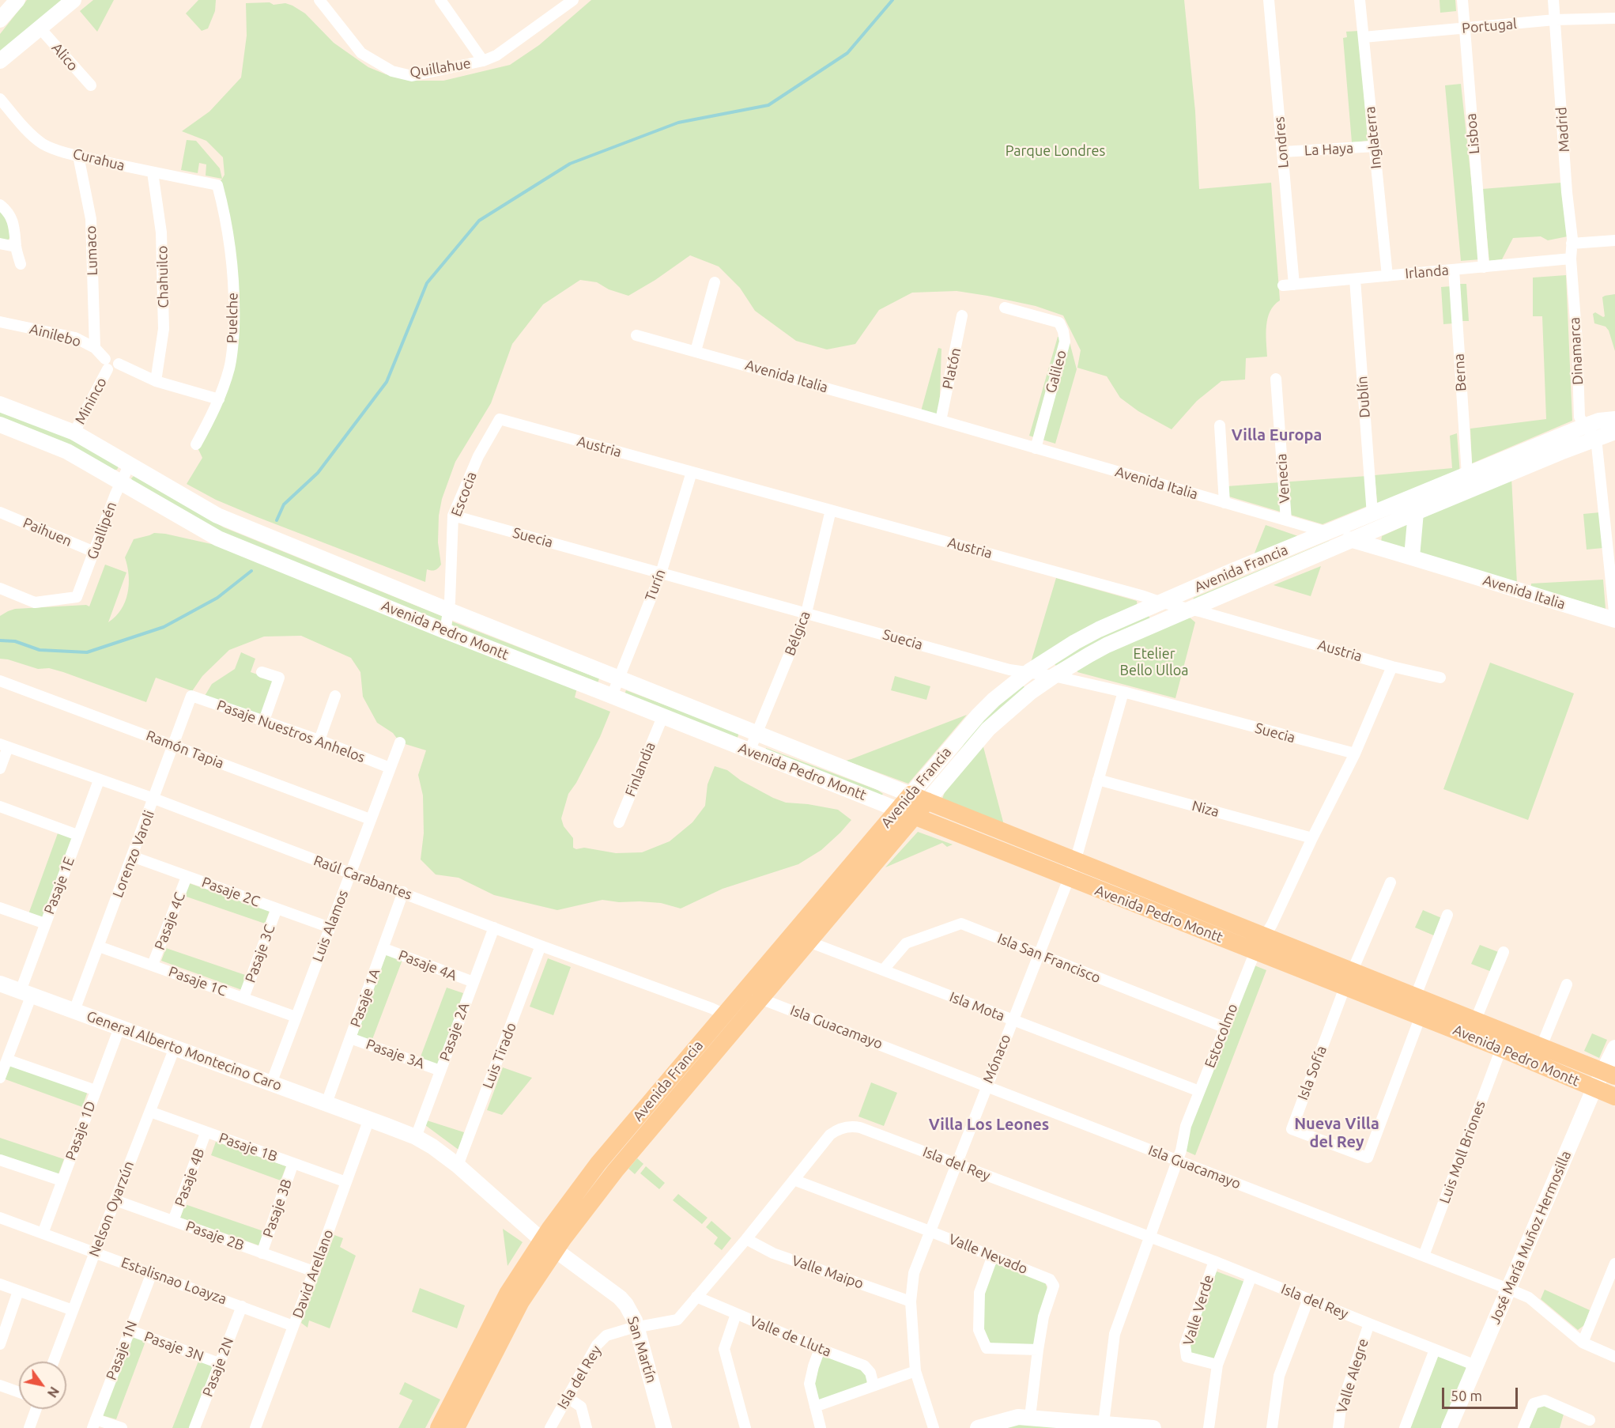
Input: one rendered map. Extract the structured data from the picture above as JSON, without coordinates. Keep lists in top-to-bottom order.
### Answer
{
  "streets": {
    "main road": [
      "Avenida Italia",
      "Avenida Francia",
      "Avenida Pedro Montt",
      "General Alberto Montecino Caro",
      "José María Muñoz Hermosilla",
      "San Martín"
    ],
    "street": [
      "Portugal",
      "Alico",
      "Quillahue",
      "Madrid",
      "Lisboa",
      "Inglaterra",
      "Londres",
      "La Haya",
      "Curahua",
      "Lumaco",
      "Irlanda",
      "Chahuilco",
      "Puelche",
      "Ainilebo",
      "Dinamarca",
      "Platón",
      "Galileo",
      "Berna",
      "Dublín",
      "Mininco",
      "Austria",
      "Venecia",
      "Escocia",
      "Guallipén",
      "Paihuen",
      "Suecia",
      "Turín",
      "Bélgica",
      "Pasaje Nuestros Anhelos",
      "Ramón Tapia",
      "Finlandia",
      "Niza",
      "Lorenzo Varoli",
      "Raúl Carabantes",
      "Pasaje 1E",
      "Pasaje 2C",
      "Pasaje 4C",
      "Luis Alamos",
      "Pasaje 3C",
      "Isla San Francisco",
      "Pasaje 4A",
      "Pasaje 1C",
      "Pasaje 1A",
      "Isla Mota",
      "Isla Guacamayo",
      "Pasaje 2A",
      "Estocolmo",
      "Pasaje 3A",
      "Luis Tirado",
      "Mónaco",
      "Isla Sofía",
      "Pasaje 1D",
      "Pasaje 1B",
      "Luis Moll Briones",
      "Isla del Rey",
      "Pasaje 4B",
      "Pasaje 3B",
      "Nelson Oyarzún",
      "Pasaje 2B",
      "Valle Nevado",
      "Valle Maipo",
      "David Arellano",
      "Estalisnao Loayza",
      "Valle Verde",
      "Valle de Lluta",
      "Pasaje 3N",
      "Pasaje 1N",
      "Pasaje 2N",
      "Valle Alegre"
    ]
  },
  "crossings": [
    ["Portugal", "Madrid"],
    ["Portugal", "Lisboa"],
    ["Portugal", "Inglaterra"],
    ["Madrid", "Irlanda"],
    ["Madrid", "Dinamarca"],
    ["Lisboa", "Irlanda"],
    ["Inglaterra", "La Haya"],
    ["Inglaterra", "Irlanda"],
    ["Londres", "La Haya"],
    ["Londres", "Irlanda"],
    ["Curahua", "Lumaco"],
    ["Curahua", "Chahuilco"],
    ["Curahua", "Puelche"],
    ["Lumaco", "Ainilebo"],
    ["Irlanda", "Dinamarca"],
    ["Irlanda", "Berna"],
    ["Irlanda", "Dublín"],
    ["Chahuilco", "Mininco"],
    ["Ainilebo", "Mininco"],
    ["Dinamarca", "Avenida Francia"],
    ["Platón", "Avenida Italia"],
    ["Galileo", "Avenida Italia"],
    ["Berna", "Avenida Francia"],
    ["Avenida Italia", "Venecia"],
    ["Avenida Italia", "Avenida Francia"],
    ["Dublín", "Avenida Francia"],
    ["Mininco", "Avenida Pedro Montt"],
    ["Austria", "Escocia"],
    ["Austria", "Avenida Francia"],
    ["Austria", "Turín"],
    ["Austria", "Bélgica"],
    ["Austria", "Estocolmo"],
    ["Escocia", "Suecia"],
    ["Escocia", "Avenida Pedro Montt"],
    ["Guallipén", "Paihuen"],
    ["Guallipén", "Avenida Pedro Montt"],
    ["Suecia", "Avenida Francia"],
    ["Suecia", "Turín"],
    ["Suecia", "Bélgica"],
    ["Suecia", "Estocolmo"],
    ["Suecia", "Mónaco"],
    ["Avenida Francia", "Avenida Pedro Montt"],
    ["Avenida Francia", "Raúl Carabantes"],
    ["Avenida Francia", "Isla Mota"],
    ["Avenida Francia", "Isla Guacamayo"],
    ["Avenida Francia", "San Martín"],
    ["Turín", "Avenida Pedro Montt"],
    ["Avenida Pedro Montt", "Bélgica"],
    ["Avenida Pedro Montt", "Finlandia"],
    ["Avenida Pedro Montt", "Estocolmo"],
    ["Avenida Pedro Montt", "Mónaco"],
    ["Avenida Pedro Montt", "Isla Sofía"],
    ["Avenida Pedro Montt", "Luis Moll Briones"],
    ["Avenida Pedro Montt", "José María Muñoz Hermosilla"],
    ["Pasaje Nuestros Anhelos", "Lorenzo Varoli"],
    ["Pasaje Nuestros Anhelos", "Luis Alamos"],
    ["Ramón Tapia", "Lorenzo Varoli"],
    ["Ramón Tapia", "Luis Alamos"],
    ["Niza", "Estocolmo"],
    ["Niza", "Mónaco"],
    ["Lorenzo Varoli", "Raúl Carabantes"],
    ["Lorenzo Varoli", "Pasaje 2C"],
    ["Lorenzo Varoli", "Pasaje 1C"],
    ["Lorenzo Varoli", "General Alberto Montecino Caro"],
    ["Raúl Carabantes", "Pasaje 1E"],
    ["Raúl Carabantes", "Luis Alamos"],
    ["Raúl Carabantes", "Pasaje 1A"],
    ["Raúl Carabantes", "Pasaje 2A"],
    ["Raúl Carabantes", "Luis Tirado"],
    ["Pasaje 1E", "General Alberto Montecino Caro"],
    ["Pasaje 2C", "Pasaje 4C"],
    ["Pasaje 2C", "Luis Alamos"],
    ["Pasaje 2C", "Pasaje 3C"],
    ["Pasaje 4C", "Pasaje 1C"],
    ["Luis Alamos", "Pasaje 1C"],
    ["Luis Alamos", "General Alberto Montecino Caro"],
    ["Pasaje 3C", "Pasaje 1C"],
    ["Isla San Francisco", "Isla Mota"],
    ["Isla San Francisco", "Estocolmo"],
    ["Isla San Francisco", "Mónaco"],
    ["Pasaje 4A", "Pasaje 1A"],
    ["Pasaje 4A", "Pasaje 2A"],
    ["Pasaje 1A", "General Alberto Montecino Caro"],
    ["Pasaje 1A", "Pasaje 3A"],
    ["Isla Mota", "Estocolmo"],
    ["Isla Mota", "Mónaco"],
    ["Isla Guacamayo", "Estocolmo"],
    ["Isla Guacamayo", "Mónaco"],
    ["Isla Guacamayo", "Luis Moll Briones"],
    ["Isla Guacamayo", "José María Muñoz Hermosilla"],
    ["Pasaje 2A", "General Alberto Montecino Caro"],
    ["Pasaje 2A", "Pasaje 3A"],
    ["Estocolmo", "Isla del Rey"],
    ["General Alberto Montecino Caro", "Luis Tirado"],
    ["General Alberto Montecino Caro", "Pasaje 1D"],
    ["General Alberto Montecino Caro", "Nelson Oyarzún"],
    ["General Alberto Montecino Caro", "David Arellano"],
    ["General Alberto Montecino Caro", "San Martín"],
    ["Luis Tirado", "San Martín"],
    ["Mónaco", "Isla del Rey"],
    ["Mónaco", "Valle Nevado"],
    ["Mónaco", "Valle Maipo"],
    ["Pasaje 1D", "Estalisnao Loayza"],
    ["Pasaje 1B", "Pasaje 4B"],
    ["Pasaje 1B", "Pasaje 3B"],
    ["Pasaje 1B", "Nelson Oyarzún"],
    ["Pasaje 1B", "David Arellano"],
    ["Isla del Rey", "José María Muñoz Hermosilla"],
    ["Isla del Rey", "Valle Nevado"],
    ["Isla del Rey", "Valle Maipo"],
    ["Isla del Rey", "Valle Verde"],
    ["Isla del Rey", "Valle de Lluta"],
    ["Isla del Rey", "San Martín"],
    ["Isla del Rey", "Valle Alegre"],
    ["Pasaje 4B", "Pasaje 2B"],
    ["Pasaje 3B", "Pasaje 2B"],
    ["Nelson Oyarzún", "Pasaje 2B"],
    ["Nelson Oyarzún", "Estalisnao Loayza"],
    ["Pasaje 2B", "David Arellano"],
    ["David Arellano", "Estalisnao Loayza"],
    ["Estalisnao Loayza", "Pasaje 1N"],
    ["Estalisnao Loayza", "Pasaje 2N"],
    ["Pasaje 3N", "Pasaje 1N"],
    ["Pasaje 3N", "Pasaje 2N"]
  ],
  "districts": ["Villa Europa", "Nueva Villa del Rey", "Villa Los Leones"],
  "parks": ["Parque Londres", "Etelier Bello Ulloa"],
  "scale_bar": "50 m",
  "north": "bottom right"
}
